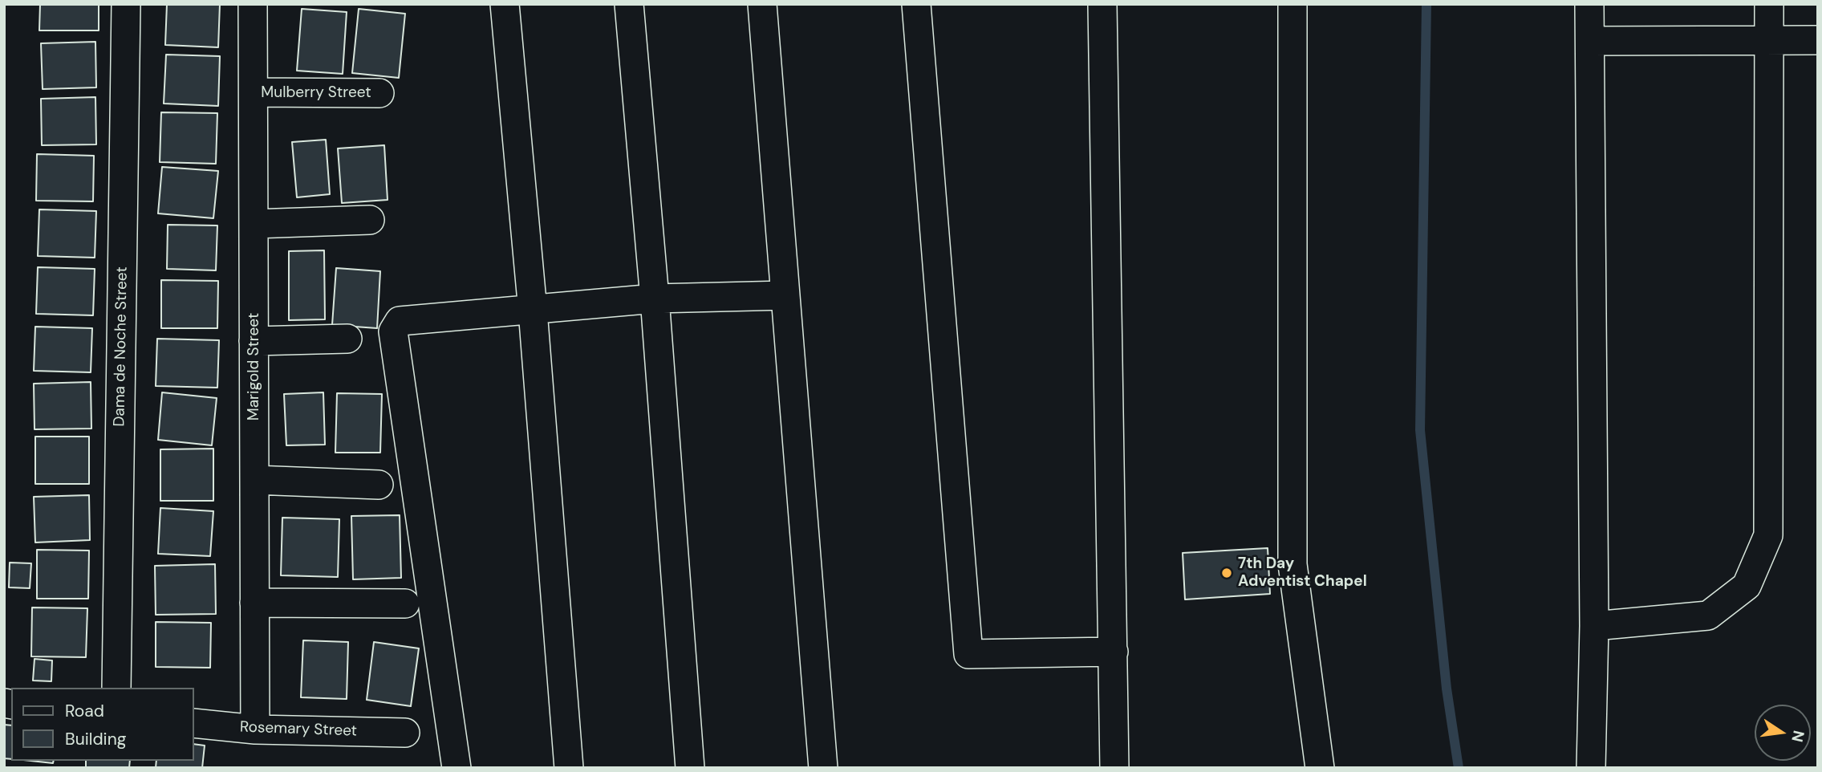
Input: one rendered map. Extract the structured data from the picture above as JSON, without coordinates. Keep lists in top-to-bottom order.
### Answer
{
  "streets": {
    "street": [
      "Mulberry Street",
      "Dama de Noche Street",
      "Marigold Street",
      "Rosemary Street"
    ]
  },
  "crossings": [
    ["Mulberry Street", "Marigold Street"],
    ["Marigold Street", "Rosemary Street"]
  ],
  "places": ["7th Day Adventist Chapel"],
  "legend": ["Road", "Building"],
  "north": "right"
}
